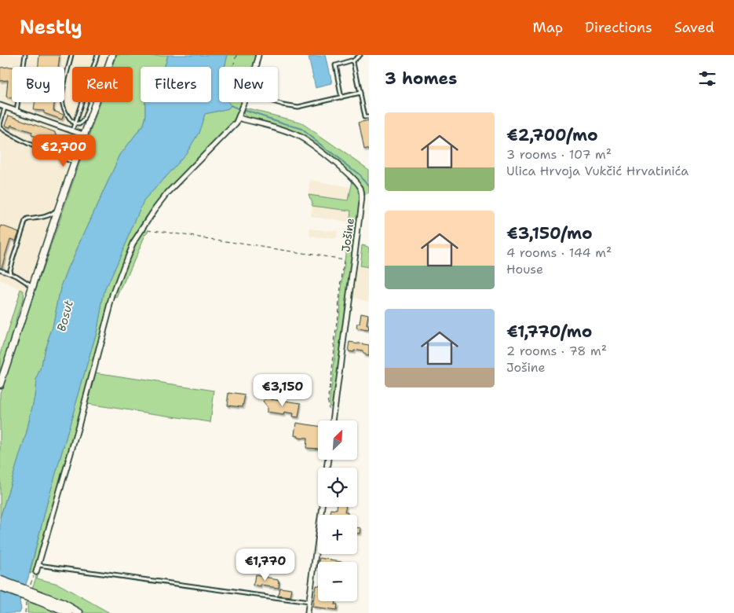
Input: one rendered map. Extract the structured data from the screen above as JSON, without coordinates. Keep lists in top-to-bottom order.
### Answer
{
  "streets": {
    "street": ["Jošine"]
  },
  "water": ["Bosut"],
  "north": "top right",
  "page": {
    "header": "Nestly",
    "nav": ["Map", "Directions", "Saved"],
    "heading": "3 homes",
    "chip": [
      "Buy",
      "Rent",
      "Filters",
      "New"
    ],
    "list": [
      {
        "name": "€2,700/mo",
        "note": "3 rooms · 107 m² · Ulica Hrvoja Vukčić Hrvatinića"
      },
      {
        "name": "€3,150/mo",
        "note": "4 rooms · 144 m² · House"
      },
      {
        "name": "€1,770/mo",
        "note": "2 rooms · 78 m² · Jošine"
      }
    ],
    "price": ["€2,700", "€3,150", "€1,770"],
    "map_buttons": ["+", "−"]
  }
}
